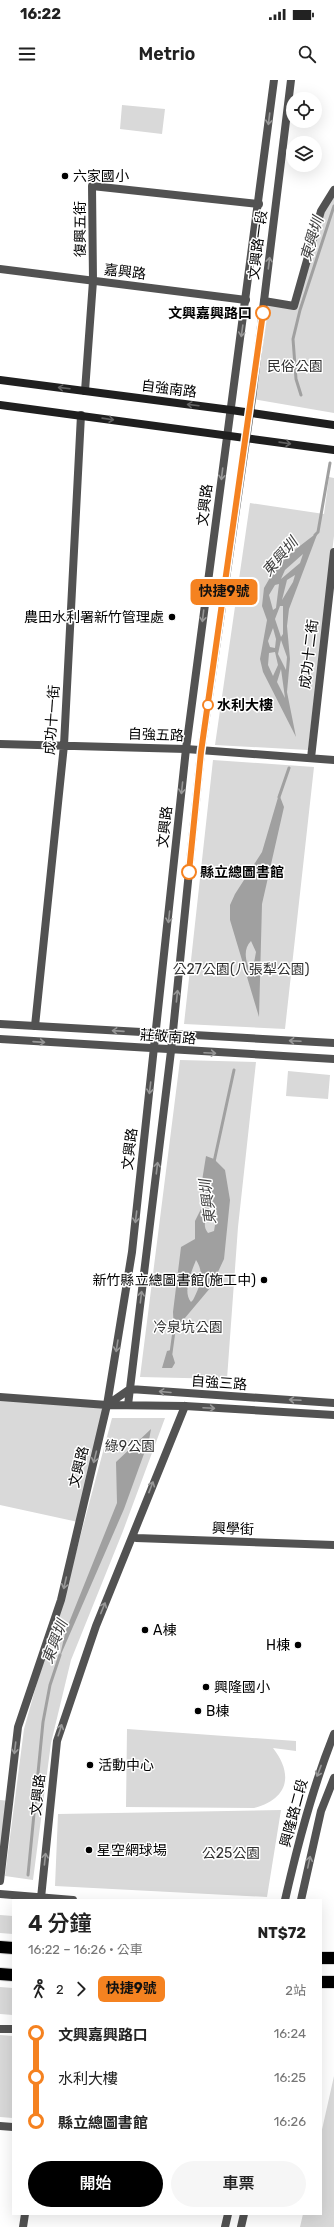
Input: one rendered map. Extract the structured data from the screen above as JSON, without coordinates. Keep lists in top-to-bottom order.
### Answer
{
  "streets": {
    "main road": ["自強南路"],
    "street": [
      "復興五街",
      "文興路一段",
      "嘉興路",
      "文興路",
      "成功十二街",
      "成功十一街",
      "自強五路",
      "莊敬南路",
      "自強三路",
      "興學街",
      "興隆路二段"
    ]
  },
  "crossings": [
    ["復興五街", "文興路一段"],
    ["復興五街", "嘉興路"],
    ["復興五街", "自強南路"],
    ["文興路一段", "嘉興路"],
    ["文興路一段", "自強南路"],
    ["文興路一段", "文興路"],
    ["自強南路", "文興路"],
    ["文興路", "自強五路"],
    ["文興路", "莊敬南路"],
    ["文興路", "自強三路"],
    ["文興路", "興學街"],
    ["成功十二街", "自強五路"],
    ["成功十一街", "自強五路"],
    ["成功十一街", "莊敬南路"]
  ],
  "water": ["東興圳"],
  "parks": [
    "民俗公園",
    "公27公園(八張犁公園)",
    "冷泉坑公園",
    "綠9公園",
    "公25公園"
  ],
  "places": [
    "六家國小",
    "文興嘉興路口",
    "農田水利署新竹管理處",
    "水利大樓",
    "縣立總圖書館",
    "新竹縣立總圖書館(施工中)",
    "A棟",
    "H棟",
    "興隆國小",
    "B棟",
    "活動中心",
    "星空網球場"
  ],
  "lines": ["bus line 快捷9號"],
  "page": {
    "status": "16:22",
    "header": "Metrio",
    "on_map": "快捷9號",
    "heading": ["4 分鐘", "16:22 – 16:26 · 公車", "NT$72"],
    "legs": ["2", "快捷9號", "2站"],
    "list": [
      {
        "name": "文興嘉興路口",
        "value": "16:24"
      },
      {
        "name": "水利大樓",
        "value": "16:25"
      },
      {
        "name": "縣立總圖書館",
        "value": "16:26"
      }
    ],
    "buttons": ["開始", "車票"]
  }
}
